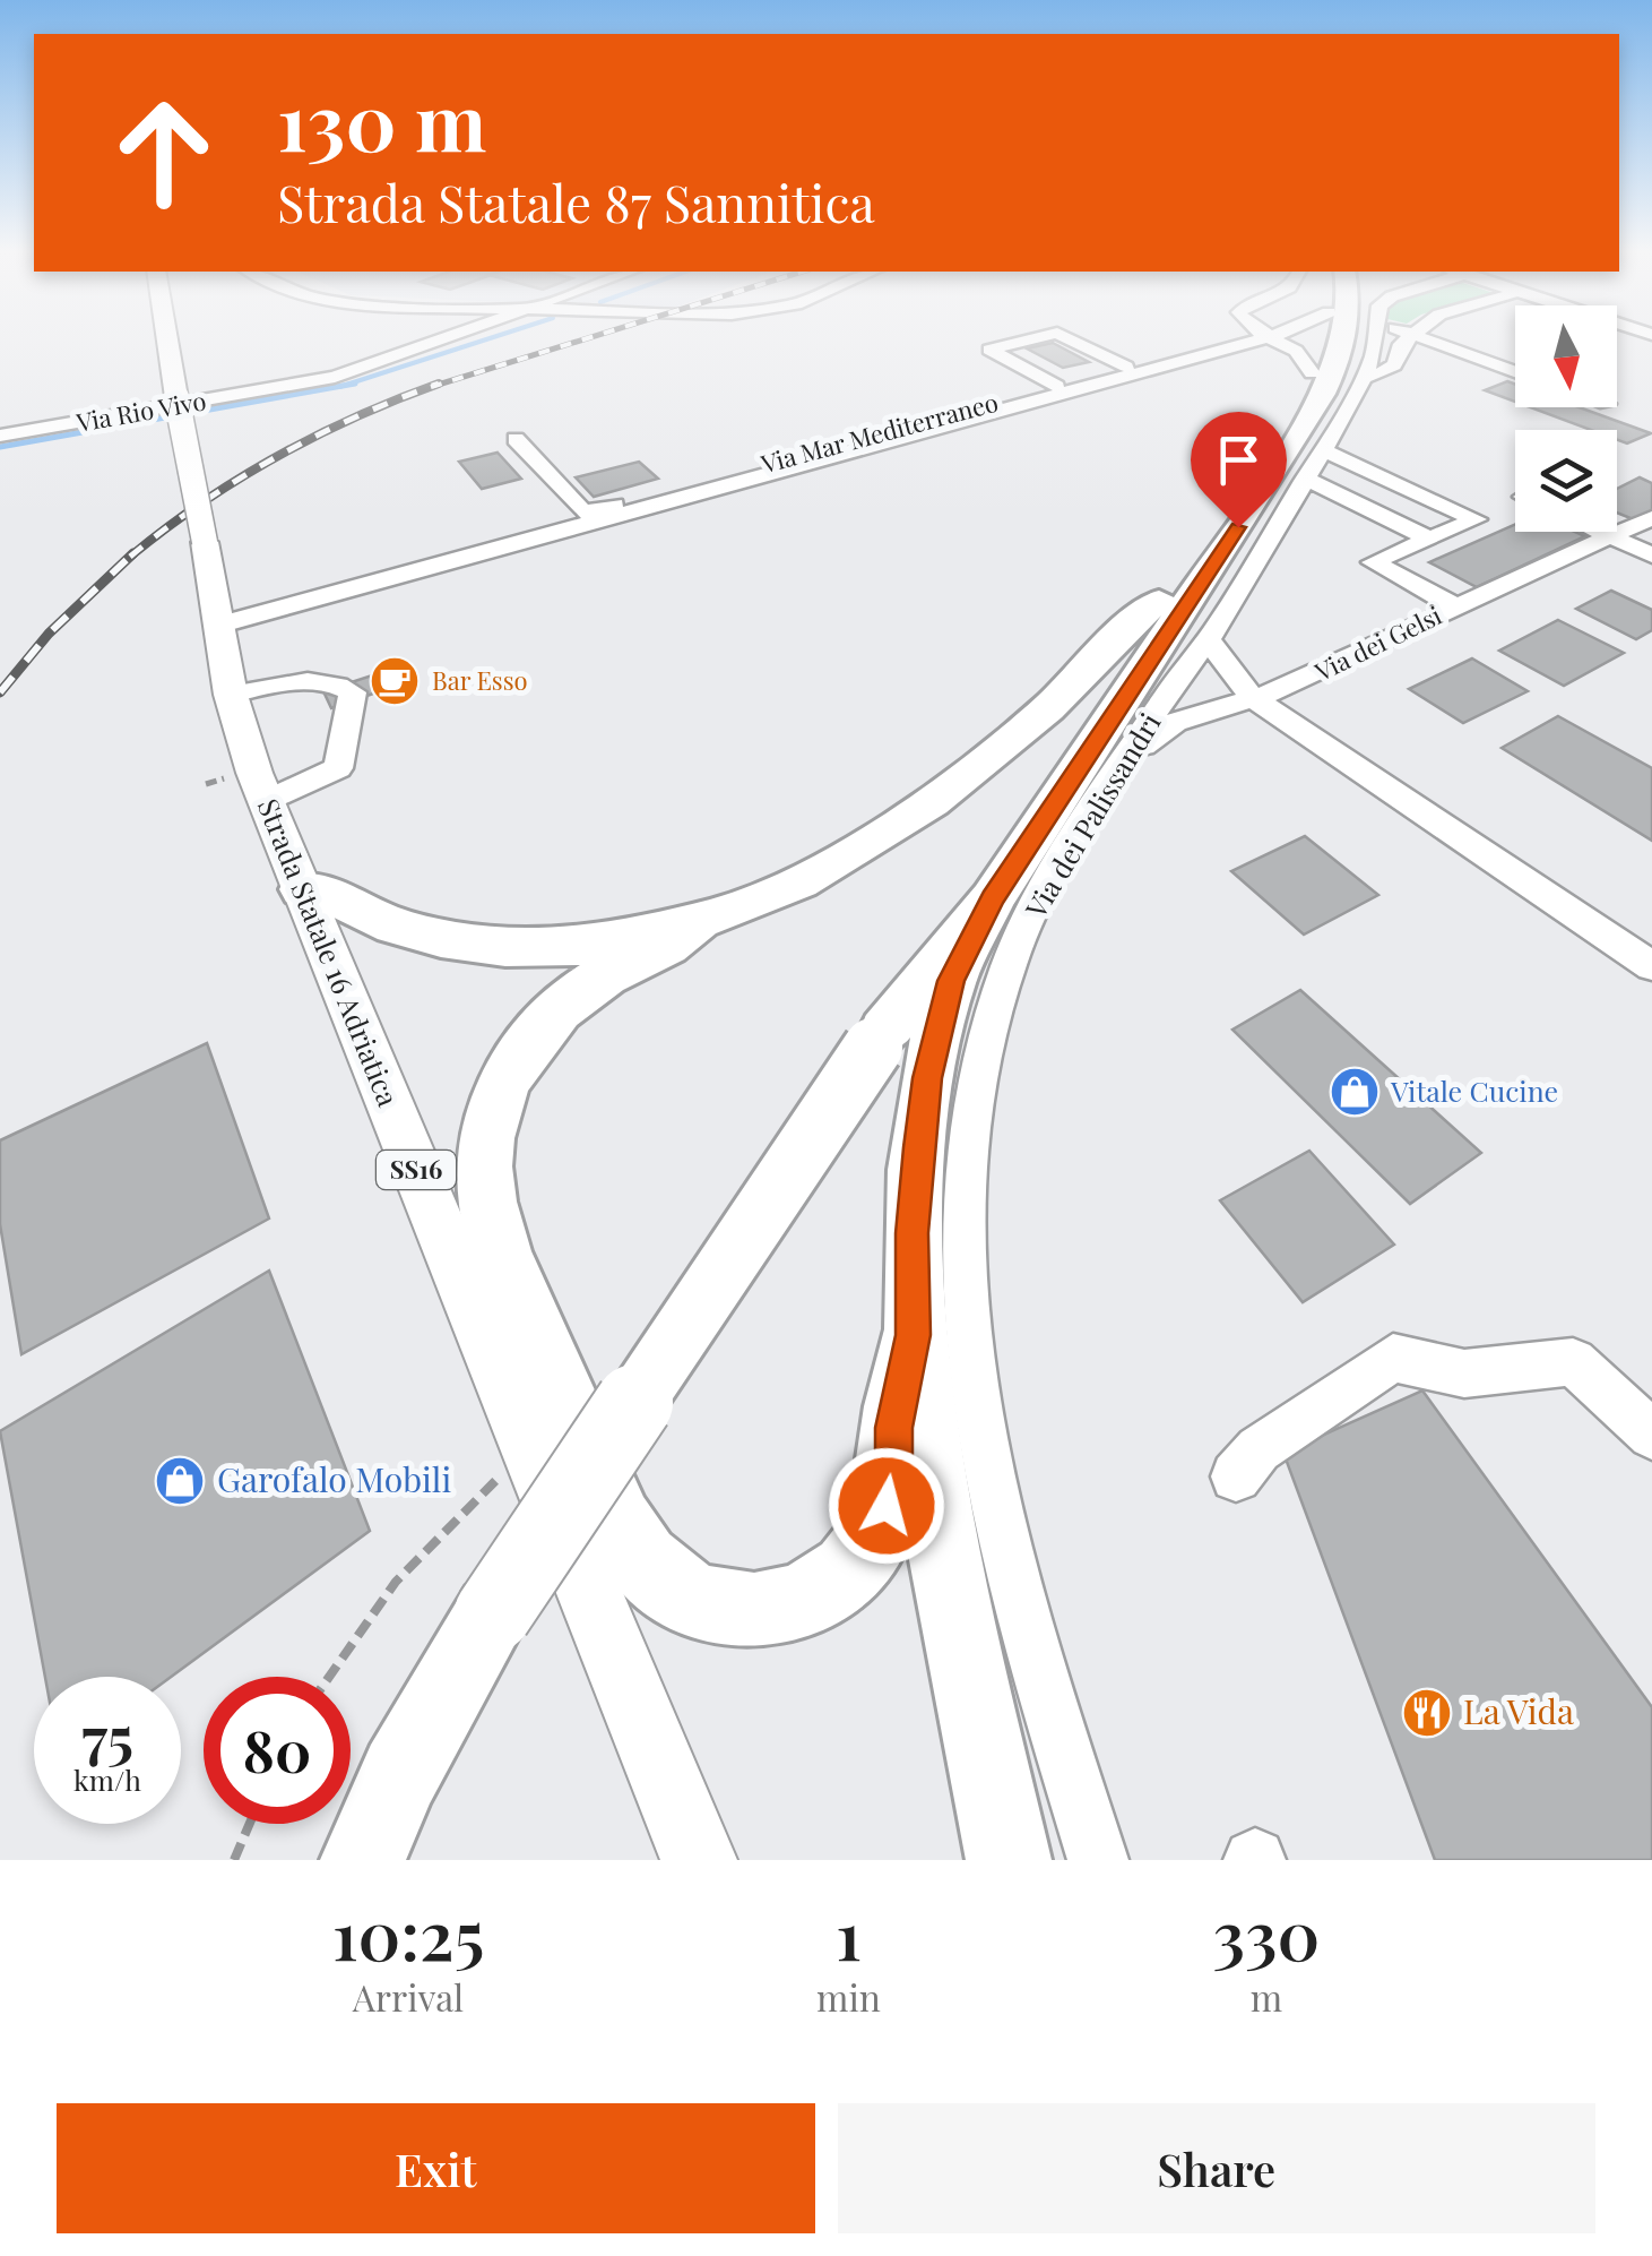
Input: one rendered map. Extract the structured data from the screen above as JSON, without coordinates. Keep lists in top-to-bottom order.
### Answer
{
  "streets": {
    "main road": ["Strada Statale 16 Adriatica", "SS16"],
    "street": [
      "Via Rio Vivo",
      "Via Mar Mediterraneo",
      "Via dei Gelsi",
      "Via dei Palissandri"
    ]
  },
  "crossings": [
    ["Via dei Gelsi", "Via dei Palissandri"]
  ],
  "places": {
    "cafe": ["Bar Esso"],
    "shop": ["Vitale Cucine", "Garofalo Mobili"],
    "restaurant": ["La Vida"]
  },
  "north": "bottom",
  "page": {
    "turn": ["130 m", "Strada Statale 87 Sannitica"],
    "speed": "75 km/h",
    "limit": "80",
    "eta": [
      "10:25",
      "Arrival",
      "1",
      "min",
      "330",
      "m"
    ],
    "buttons": ["Exit", "Share"]
  }
}
